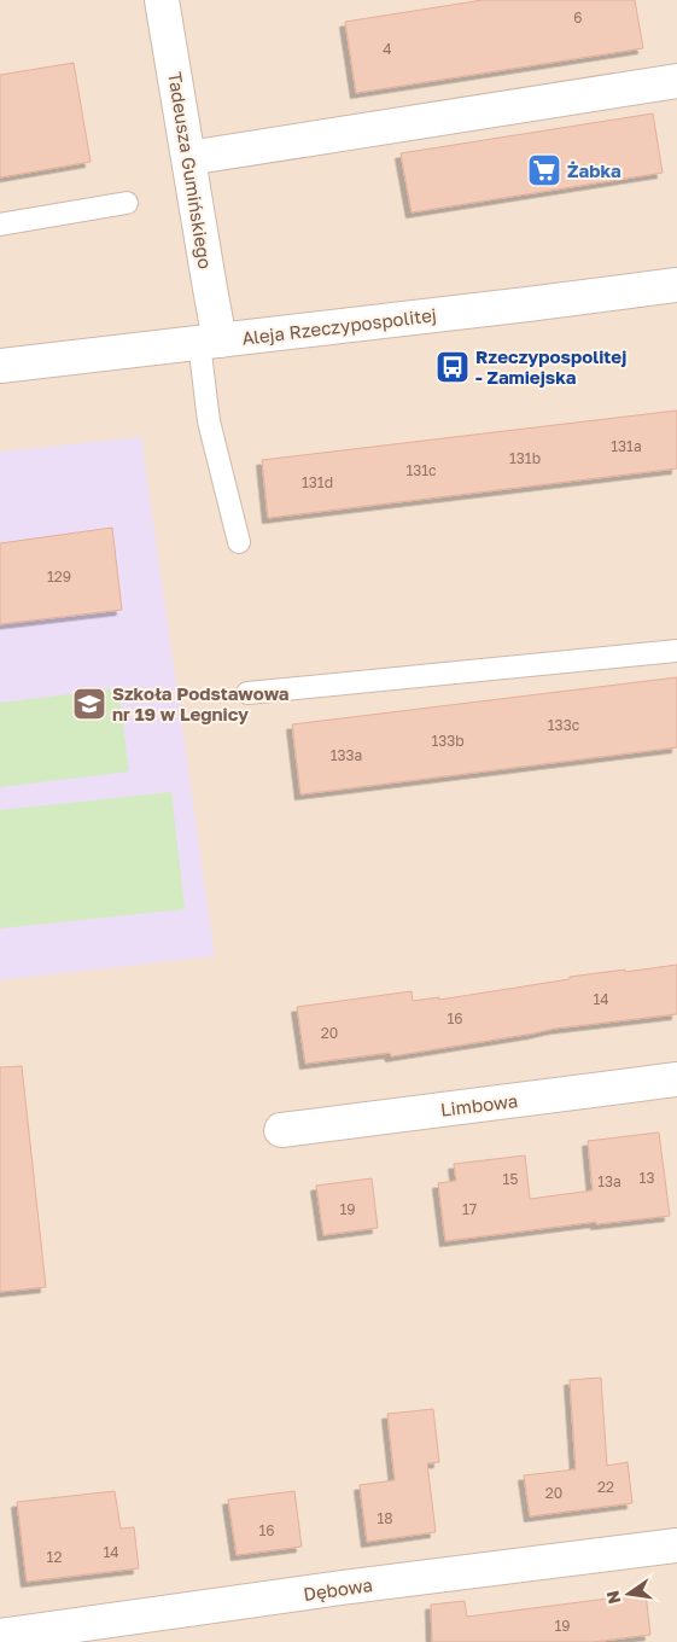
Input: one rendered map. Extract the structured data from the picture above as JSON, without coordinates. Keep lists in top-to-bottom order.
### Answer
{
  "streets": {
    "street": [
      "Tadeusza Gumińskiego",
      "Aleja Rzeczypospolitej",
      "Limbowa",
      "Dębowa"
    ]
  },
  "crossings": [
    ["Tadeusza Gumińskiego", "Aleja Rzeczypospolitej"]
  ],
  "places": {
    "supermarket": ["Żabka"],
    "bus stop": ["Rzeczypospolitej - Zamiejska"],
    "school or university": ["Szkoła Podstawowa nr 19 w Legnicy"]
  },
  "house_numbers": [
    "6",
    "4",
    "131a",
    "131b",
    "131c",
    "131d",
    "129",
    "133c",
    "133b",
    "133a",
    "14",
    "16",
    "20",
    "13",
    "15",
    "13a",
    "19",
    "17",
    "22",
    "20",
    "18",
    "16",
    "14",
    "12",
    "19"
  ],
  "north": "left"
}
